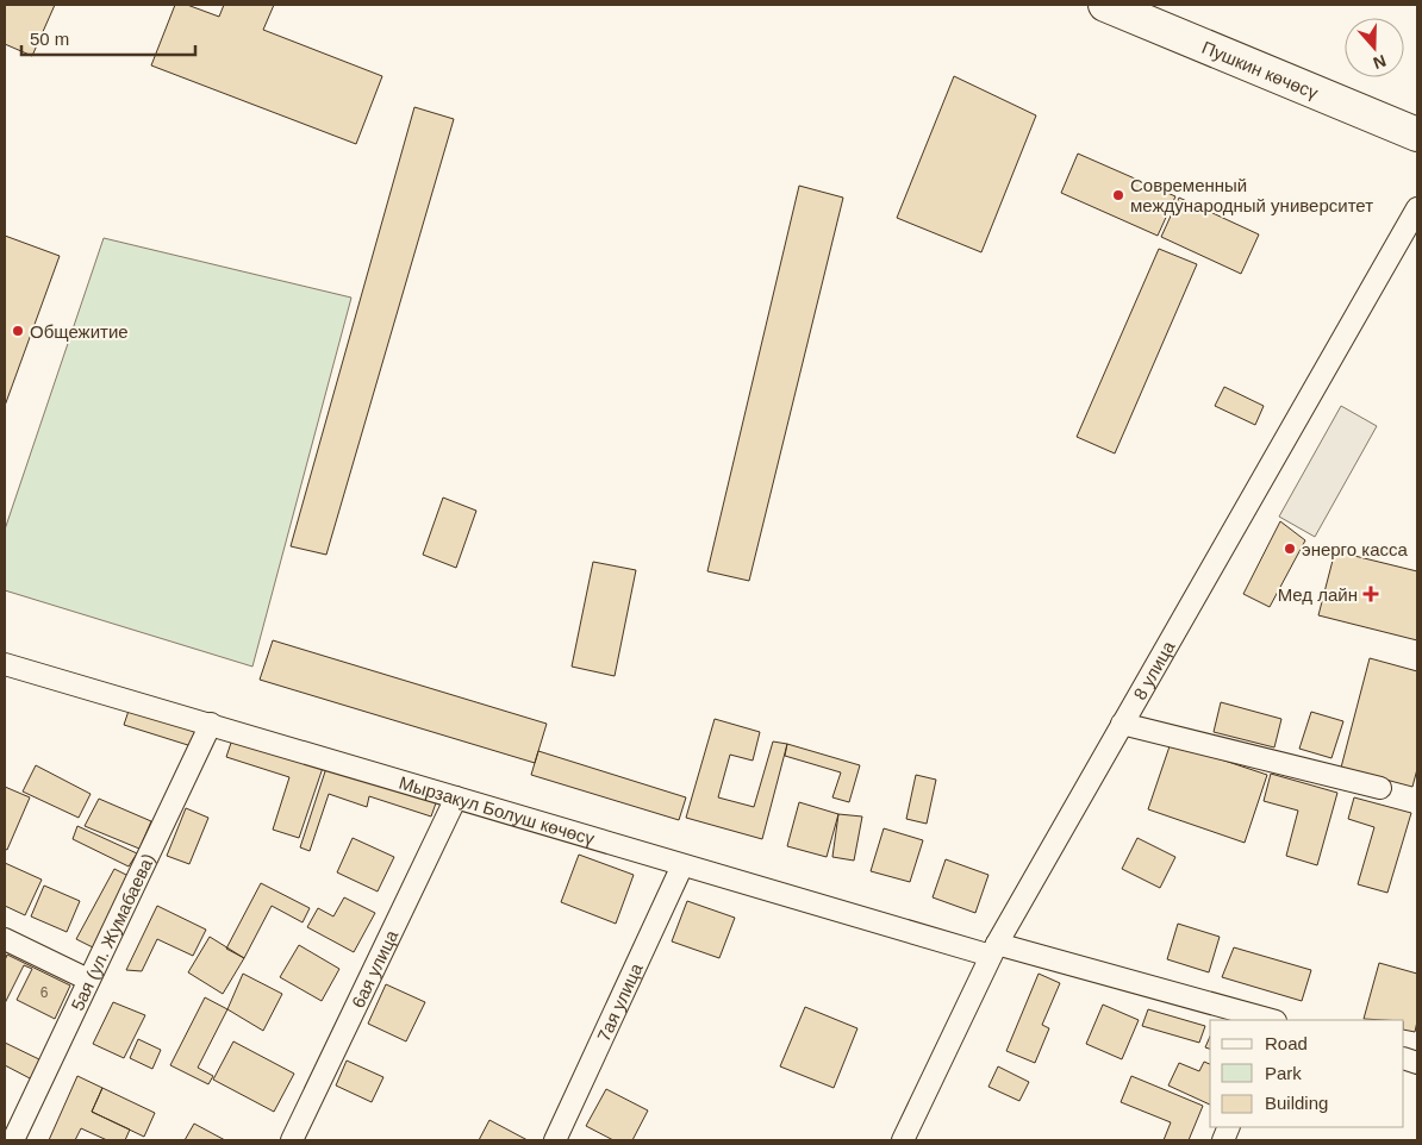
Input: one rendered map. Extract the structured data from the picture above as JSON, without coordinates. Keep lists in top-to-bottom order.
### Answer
{
  "streets": {
    "highway": ["Пушкин көчөсү"],
    "street": [
      "8 улица",
      "Мырзакул Болуш көчөсү",
      "5ая (ул. Жумабаева)",
      "6ая улица",
      "7ая улица"
    ]
  },
  "crossings": [
    ["8 улица", "Мырзакул Болуш көчөсү"],
    ["Мырзакул Болуш көчөсү", "5ая (ул. Жумабаева)"],
    ["Мырзакул Болуш көчөсү", "6ая улица"],
    ["Мырзакул Болуш көчөсү", "7ая улица"]
  ],
  "places": {
    "other": ["Современный международный университет", "Общежитие", "энерго касса"],
    "health": ["Мед лайн"]
  },
  "house_numbers": ["6"],
  "legend": ["Road", "Park", "Building"],
  "scale_bar": "50 m",
  "north": "bottom"
}
